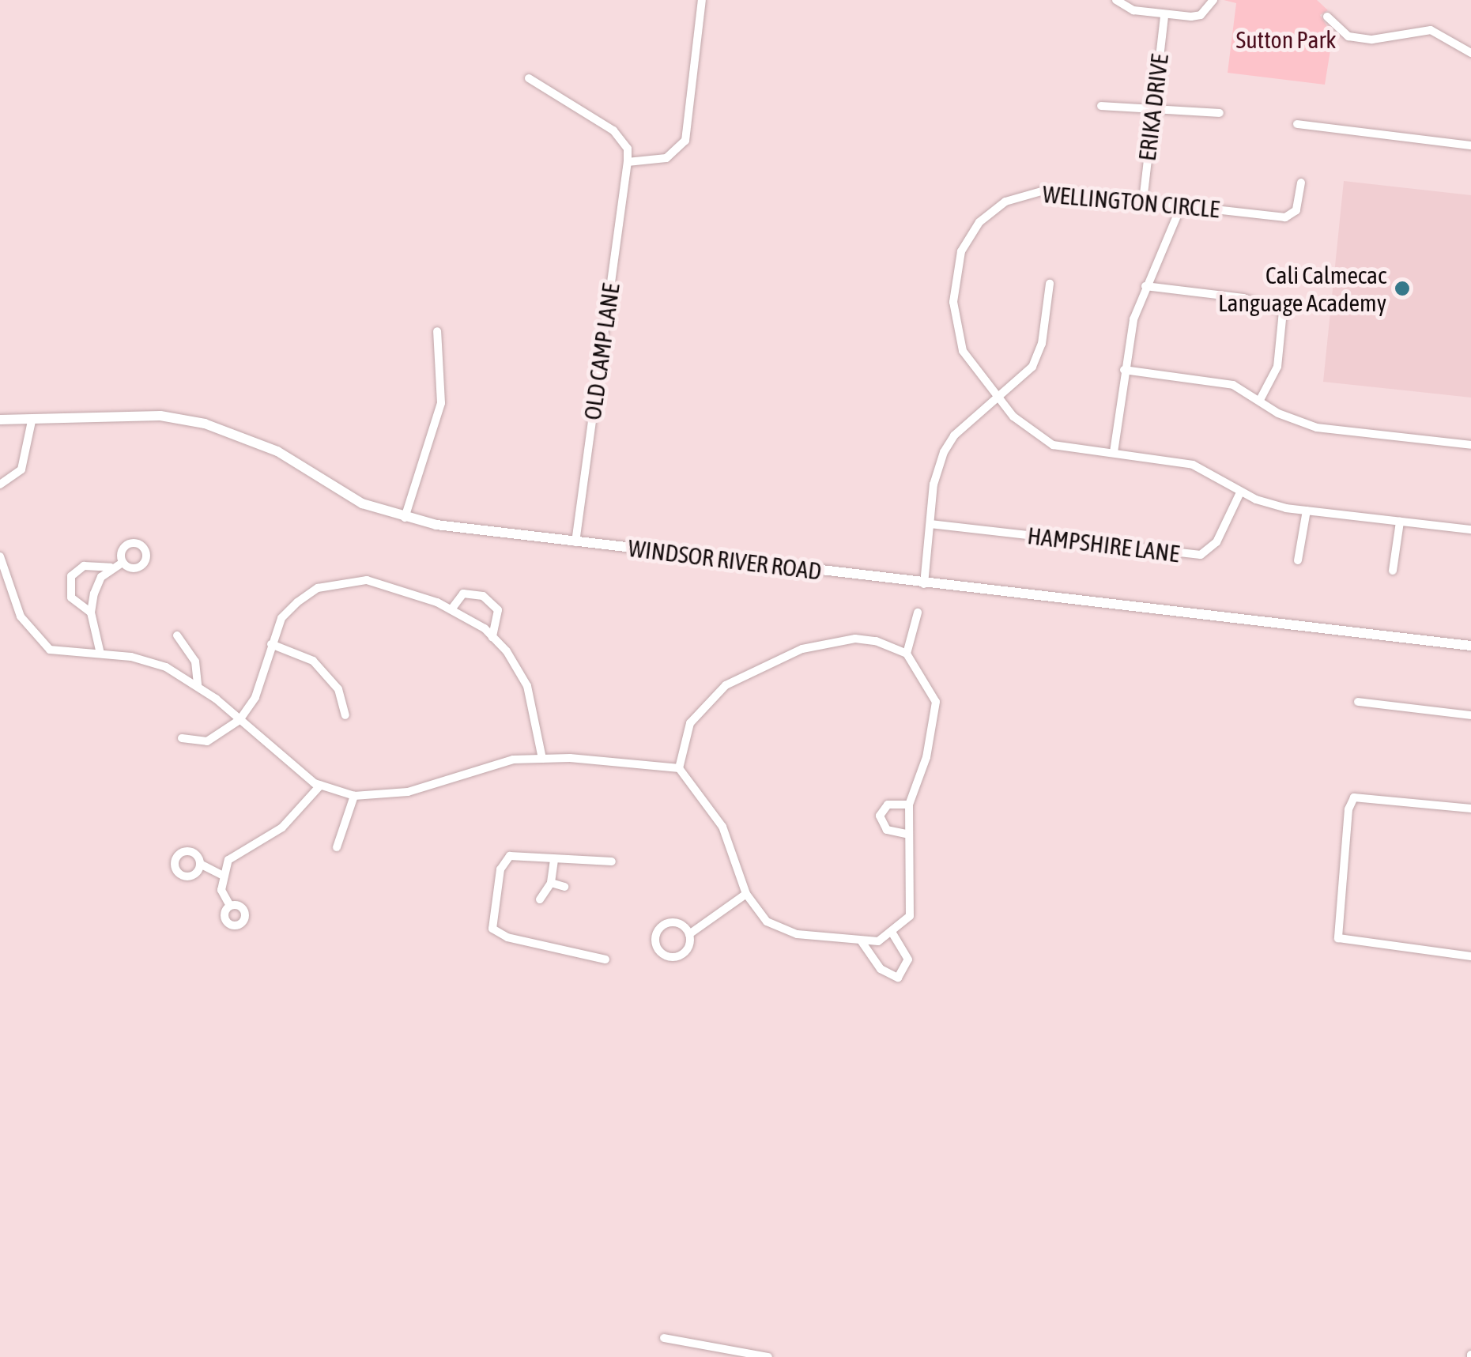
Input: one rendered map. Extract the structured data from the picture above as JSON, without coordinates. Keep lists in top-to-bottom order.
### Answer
{
  "streets": {
    "main road": ["WINDSOR RIVER ROAD"],
    "street": [
      "ERIKA DRIVE",
      "WELLINGTON CIRCLE",
      "OLD CAMP LANE",
      "HAMPSHIRE LANE"
    ]
  },
  "crossings": [
    ["ERIKA DRIVE", "WELLINGTON CIRCLE"],
    ["WELLINGTON CIRCLE", "HAMPSHIRE LANE"],
    ["OLD CAMP LANE", "WINDSOR RIVER ROAD"]
  ],
  "parks": ["Sutton Park"],
  "places": ["Cali Calmecac Language Academy"]
}
